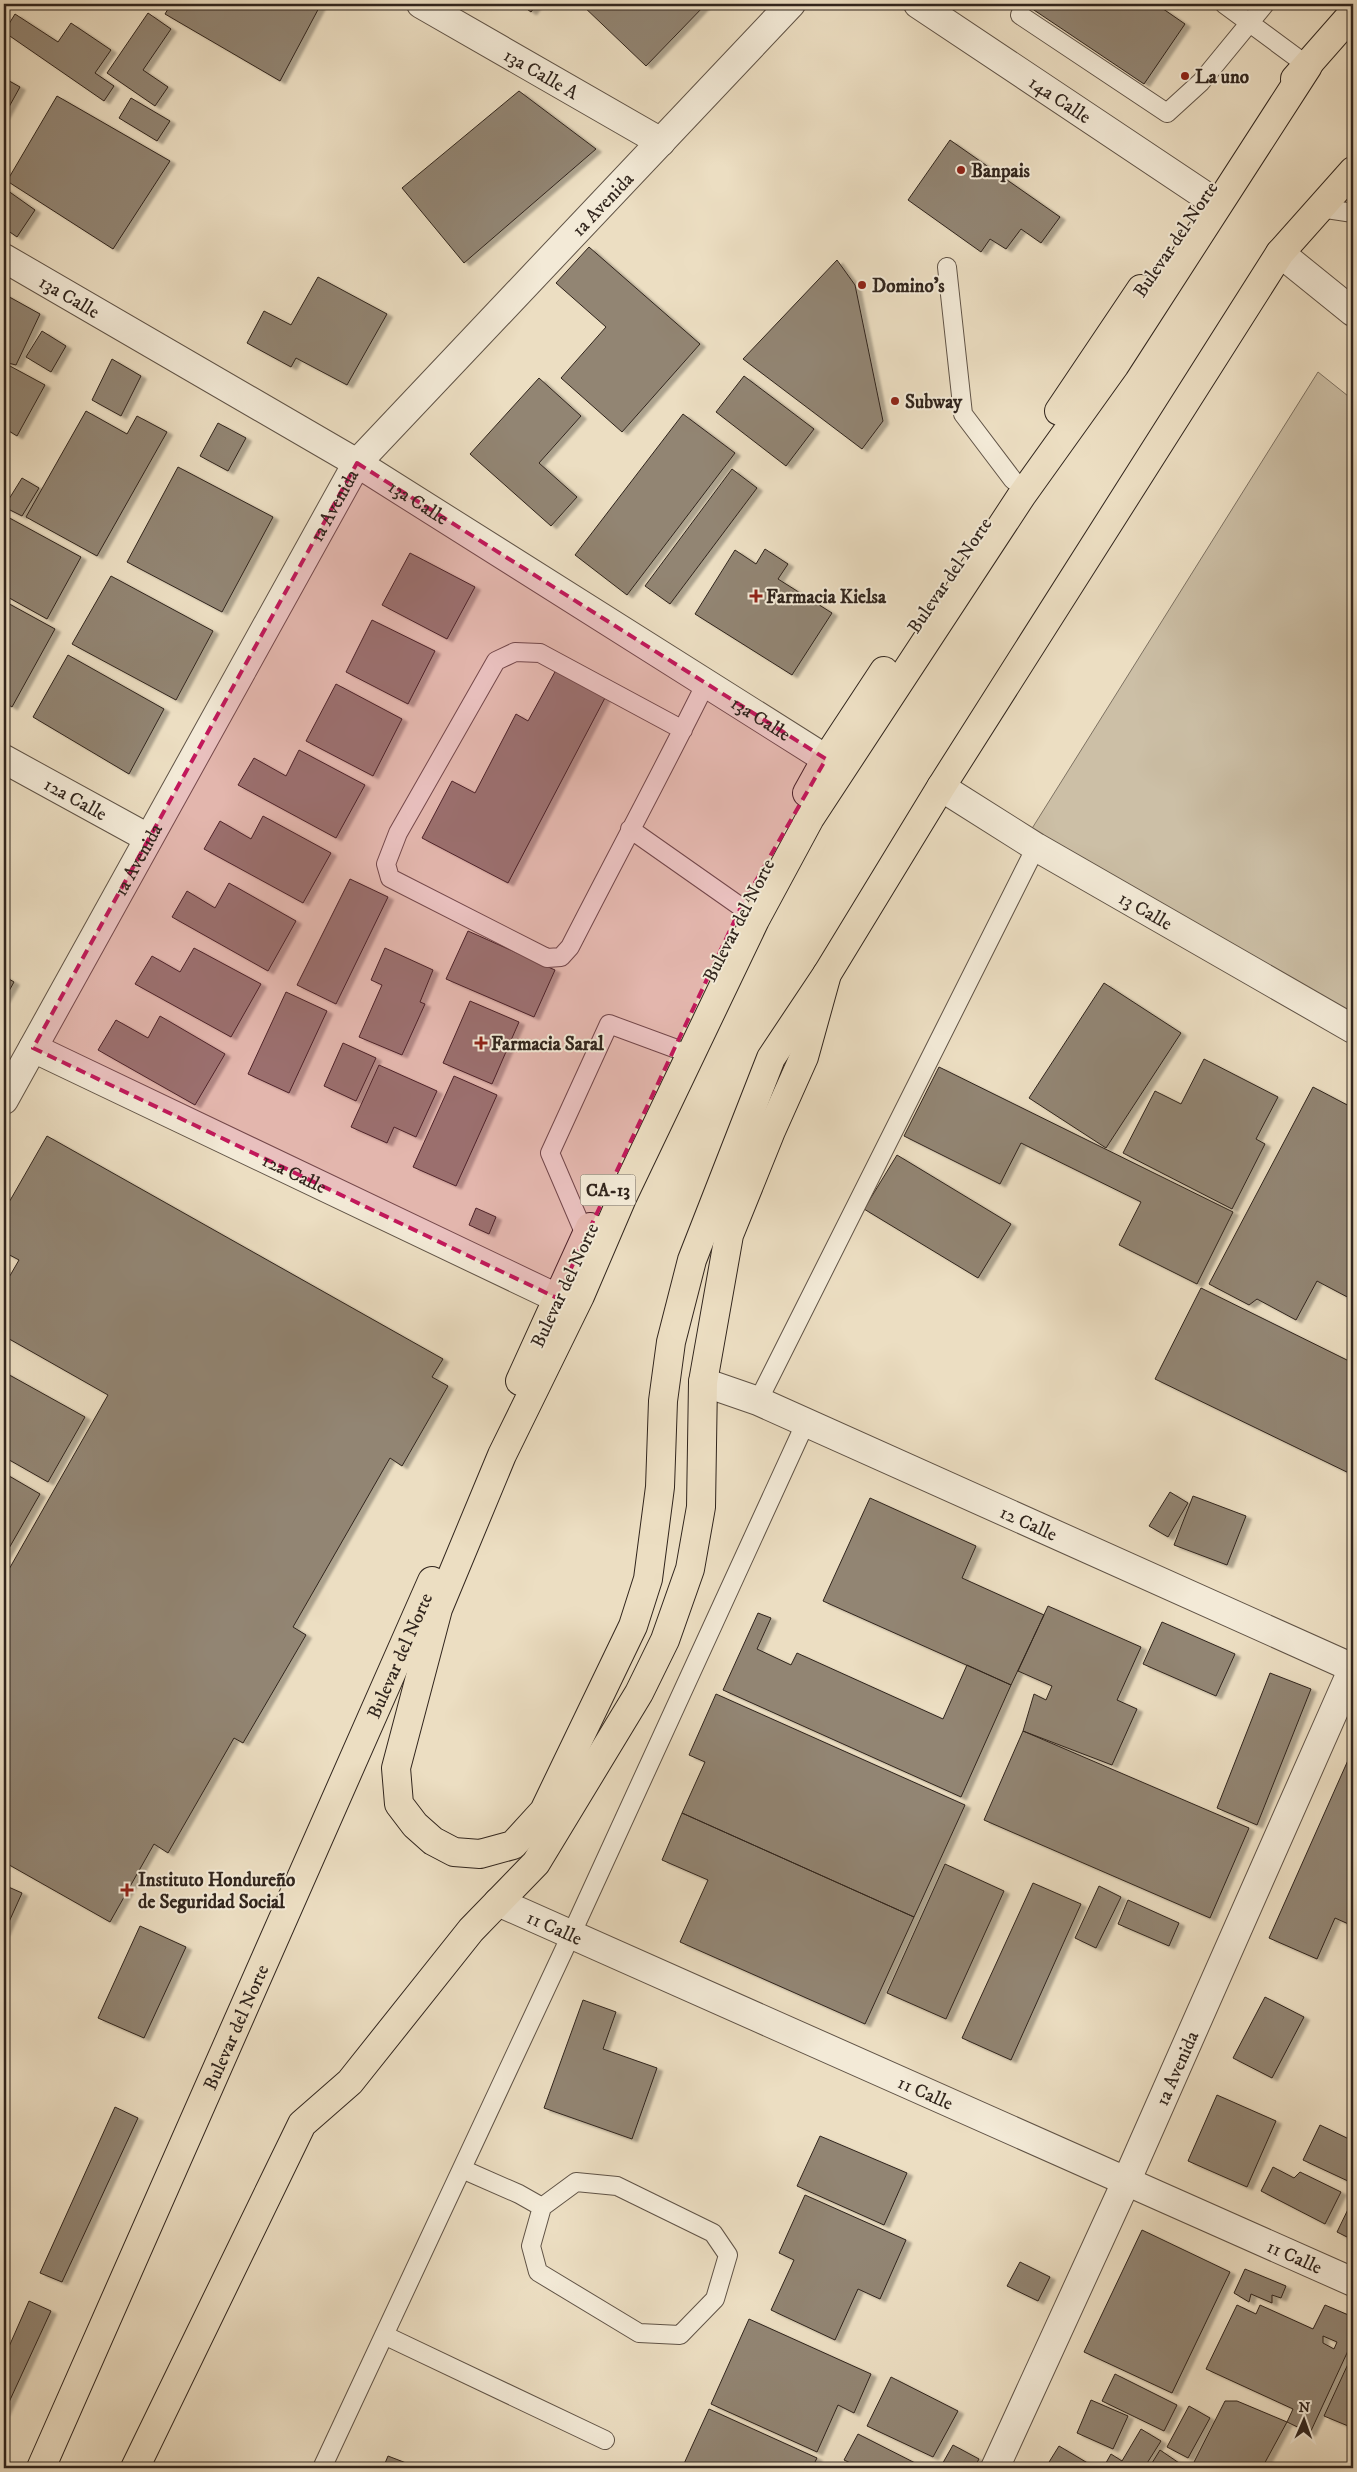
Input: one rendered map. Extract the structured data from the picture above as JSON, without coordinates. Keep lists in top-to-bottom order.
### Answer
{
  "streets": {
    "highway": ["Bulevar del Norte", "CA-13"],
    "street": [
      "13a Calle A",
      "14a Calle",
      "1a Avenida",
      "13a Calle",
      "12a Calle",
      "13 Calle",
      "12 Calle",
      "11 Calle"
    ]
  },
  "crossings": [
    ["13a Calle A", "1a Avenida"],
    ["14a Calle", "Bulevar del Norte"],
    ["1a Avenida", "13a Calle"],
    ["1a Avenida", "12a Calle"],
    ["1a Avenida", "12 Calle"],
    ["1a Avenida", "11 Calle"],
    ["Bulevar del Norte", "13a Calle"],
    ["Bulevar del Norte", "12a Calle"]
  ],
  "places": {
    "other": [
      "La uno",
      "Banpais",
      "Domino's",
      "Subway"
    ],
    "health": ["Farmacia Kielsa", "Farmacia Saral", "Instituto Hondureño de Seguridad Social"]
  },
  "north": "top"
}
